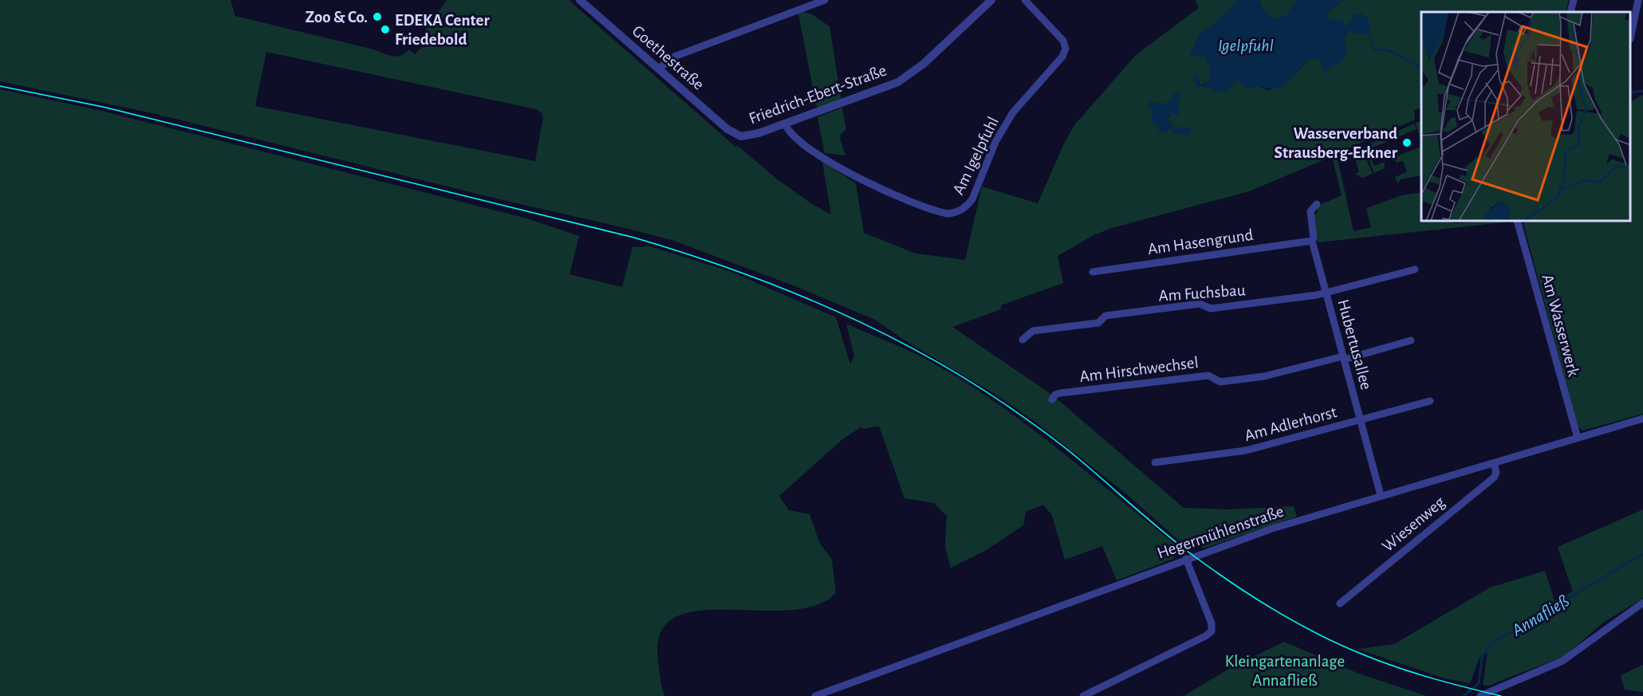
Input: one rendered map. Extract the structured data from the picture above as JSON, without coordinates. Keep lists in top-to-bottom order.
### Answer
{
  "streets": {
    "street": [
      "Goethestraße",
      "Friedrich-Ebert-Straße",
      "Am Igelpfuhl",
      "Am Hasengrund",
      "Am Fuchsbau",
      "Am Wasserwerk",
      "Hubertusallee",
      "Am Hirschwechsel",
      "Am Adlerhorst",
      "Wiesenweg",
      "Hegermühlenstraße"
    ]
  },
  "crossings": [
    ["Goethestraße", "Friedrich-Ebert-Straße"],
    ["Friedrich-Ebert-Straße", "Am Igelpfuhl"],
    ["Am Hasengrund", "Hubertusallee"],
    ["Am Fuchsbau", "Hubertusallee"],
    ["Am Wasserwerk", "Hegermühlenstraße"],
    ["Hubertusallee", "Am Hirschwechsel"],
    ["Hubertusallee", "Am Adlerhorst"],
    ["Hubertusallee", "Hegermühlenstraße"],
    ["Wiesenweg", "Hegermühlenstraße"]
  ],
  "water": ["Igelpfuhl", "Annafließ"],
  "parks": ["Kleingartenanlage Annafließ"],
  "places": ["Zoo & Co.", "EDEKA Center Friedebold", "Wasserverband Strausberg-Erkner"]
}
